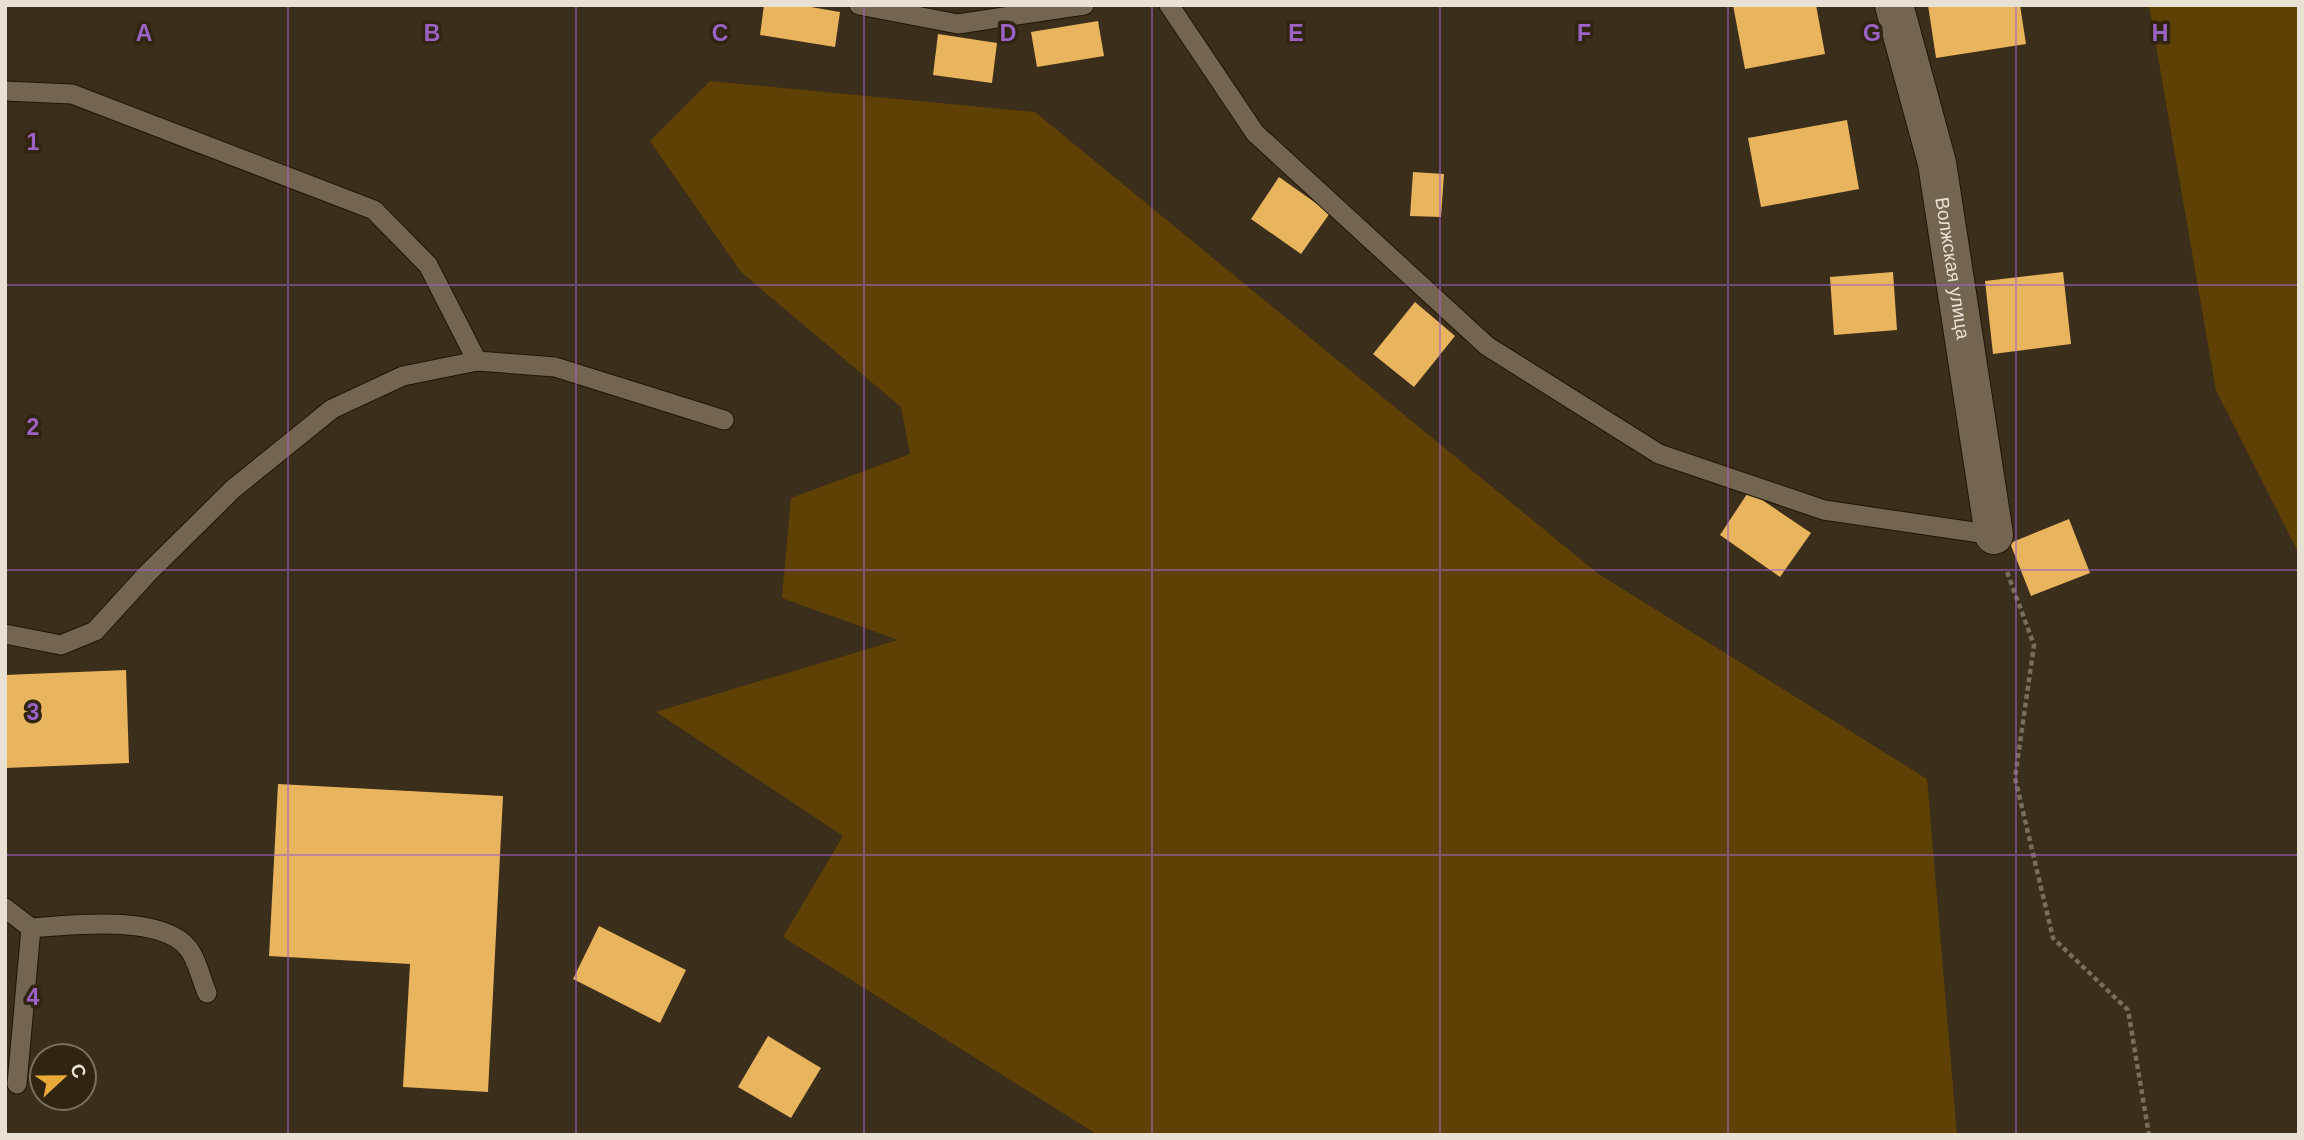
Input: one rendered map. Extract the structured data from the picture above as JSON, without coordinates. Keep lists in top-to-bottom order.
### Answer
{
  "streets": {
    "street": ["Волжская улица"]
  },
  "north": "right",
  "grid": {
    "columns": [
      "A",
      "B",
      "C",
      "D",
      "E",
      "F",
      "G",
      "H"
    ],
    "rows": [
      "1",
      "2",
      "3",
      "4"
    ]
  }
}
